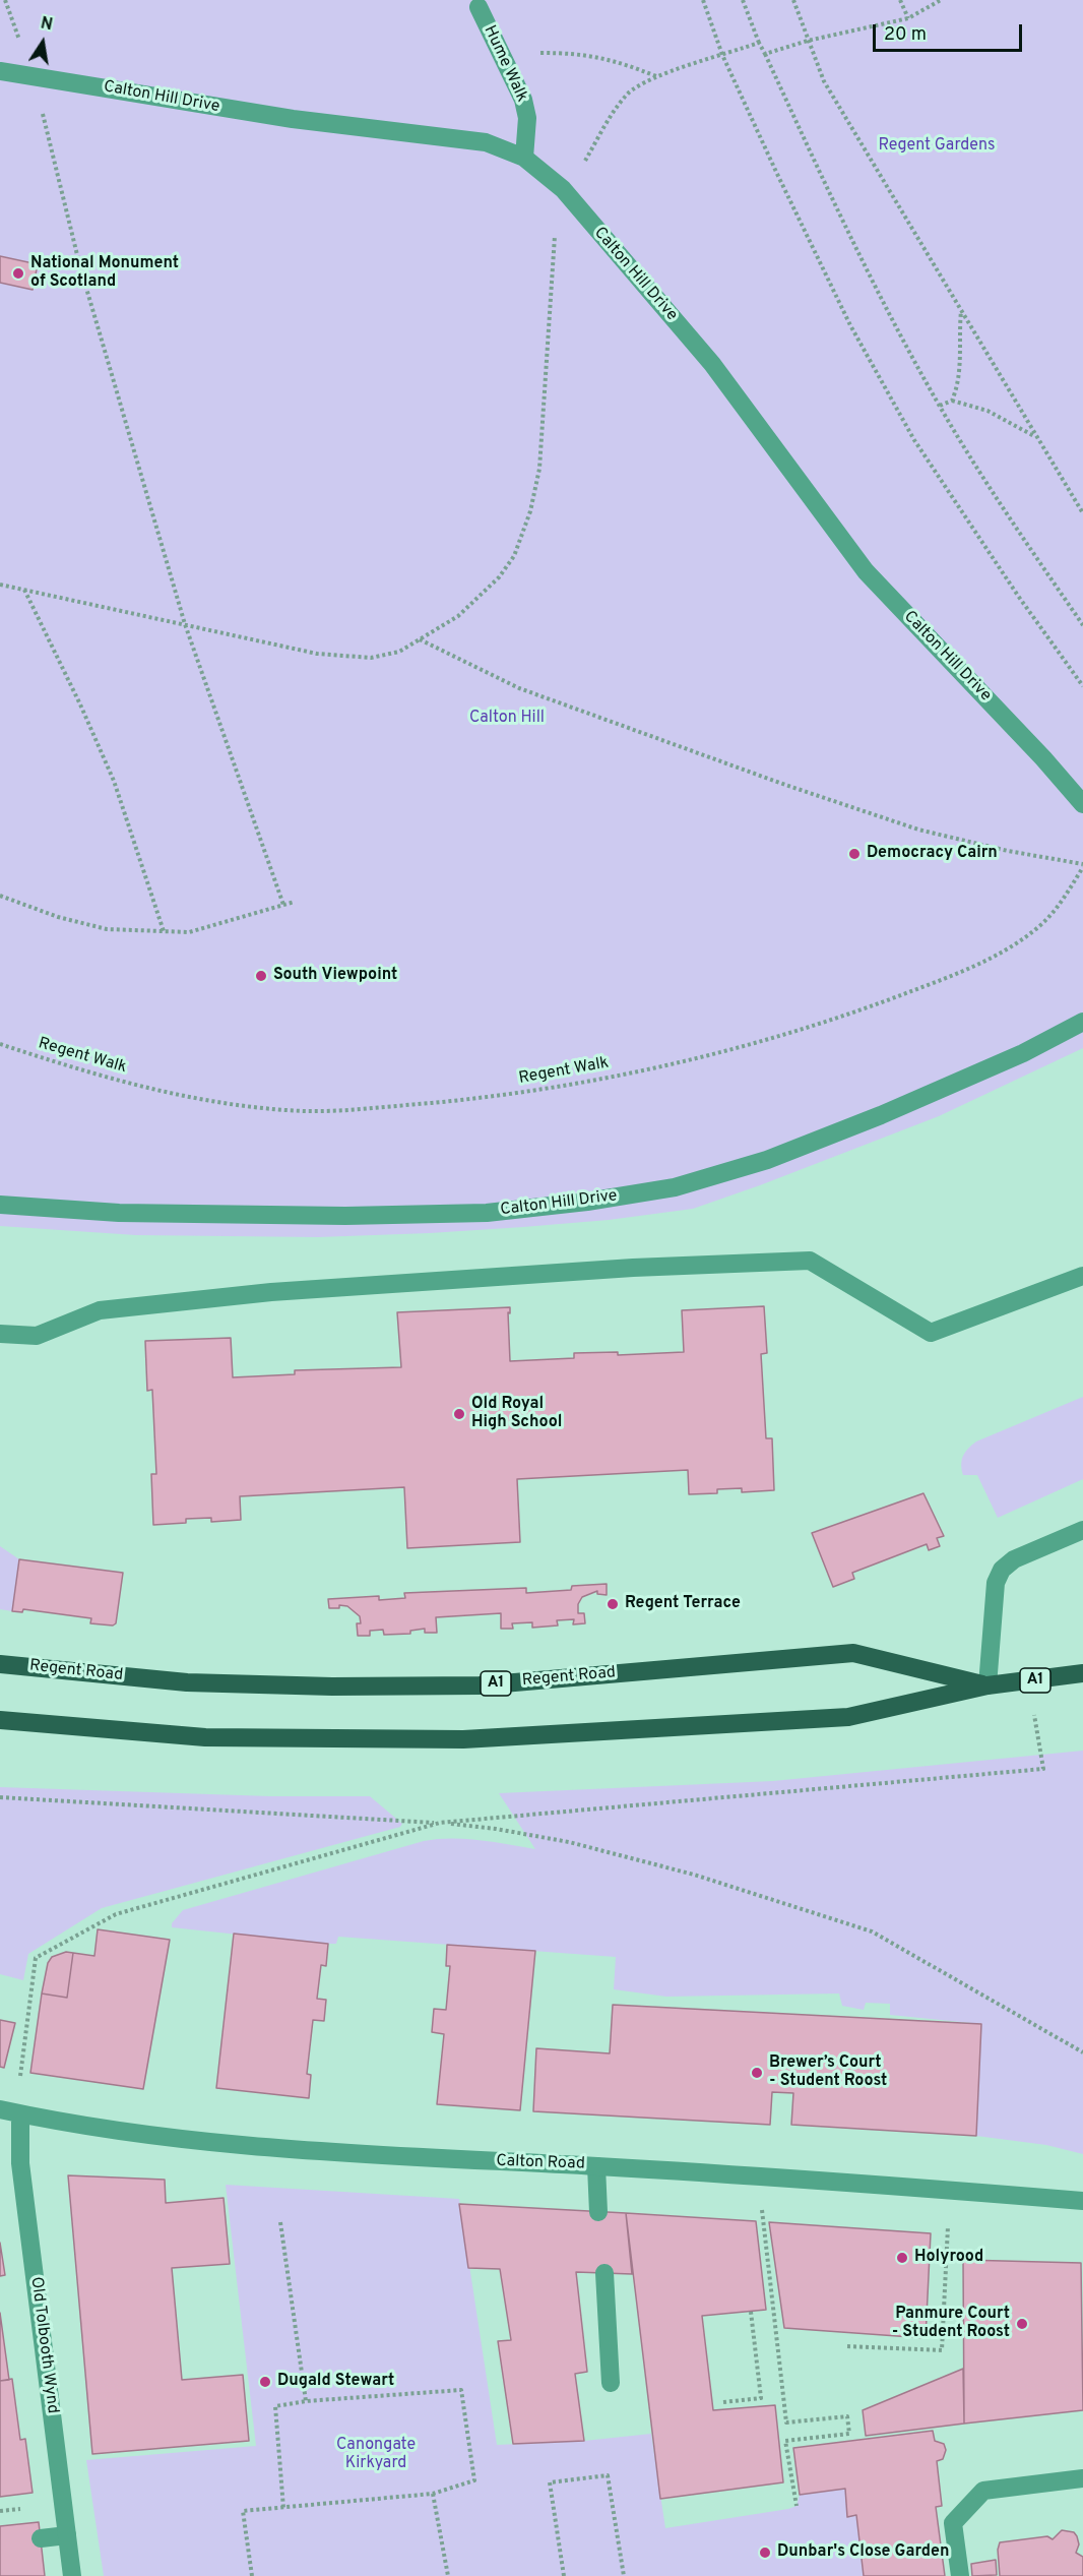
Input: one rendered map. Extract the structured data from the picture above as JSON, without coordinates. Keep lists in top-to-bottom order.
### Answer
{
  "streets": {
    "main road": ["Regent Road", "A1"],
    "street": [
      "Hume Walk",
      "Calton Hill Drive",
      "Calton Road",
      "Old Tolbooth Wynd"
    ],
    "path": ["Regent Walk"]
  },
  "crossings": [
    ["Hume Walk", "Calton Hill Drive"],
    ["Calton Road", "Old Tolbooth Wynd"]
  ],
  "parks": ["Regent Gardens", "Calton Hill", "Canongate Kirkyard"],
  "places": [
    "National Monument of Scotland",
    "Democracy Cairn",
    "South Viewpoint",
    "Old Royal High School",
    "Regent Terrace",
    "Brewer’s Court - Student Roost",
    "Holyrood",
    "Panmure Court - Student Roost",
    "Dugald Stewart",
    "Dunbar's Close Garden"
  ],
  "scale_bar": "20 m",
  "north": "top"
}
